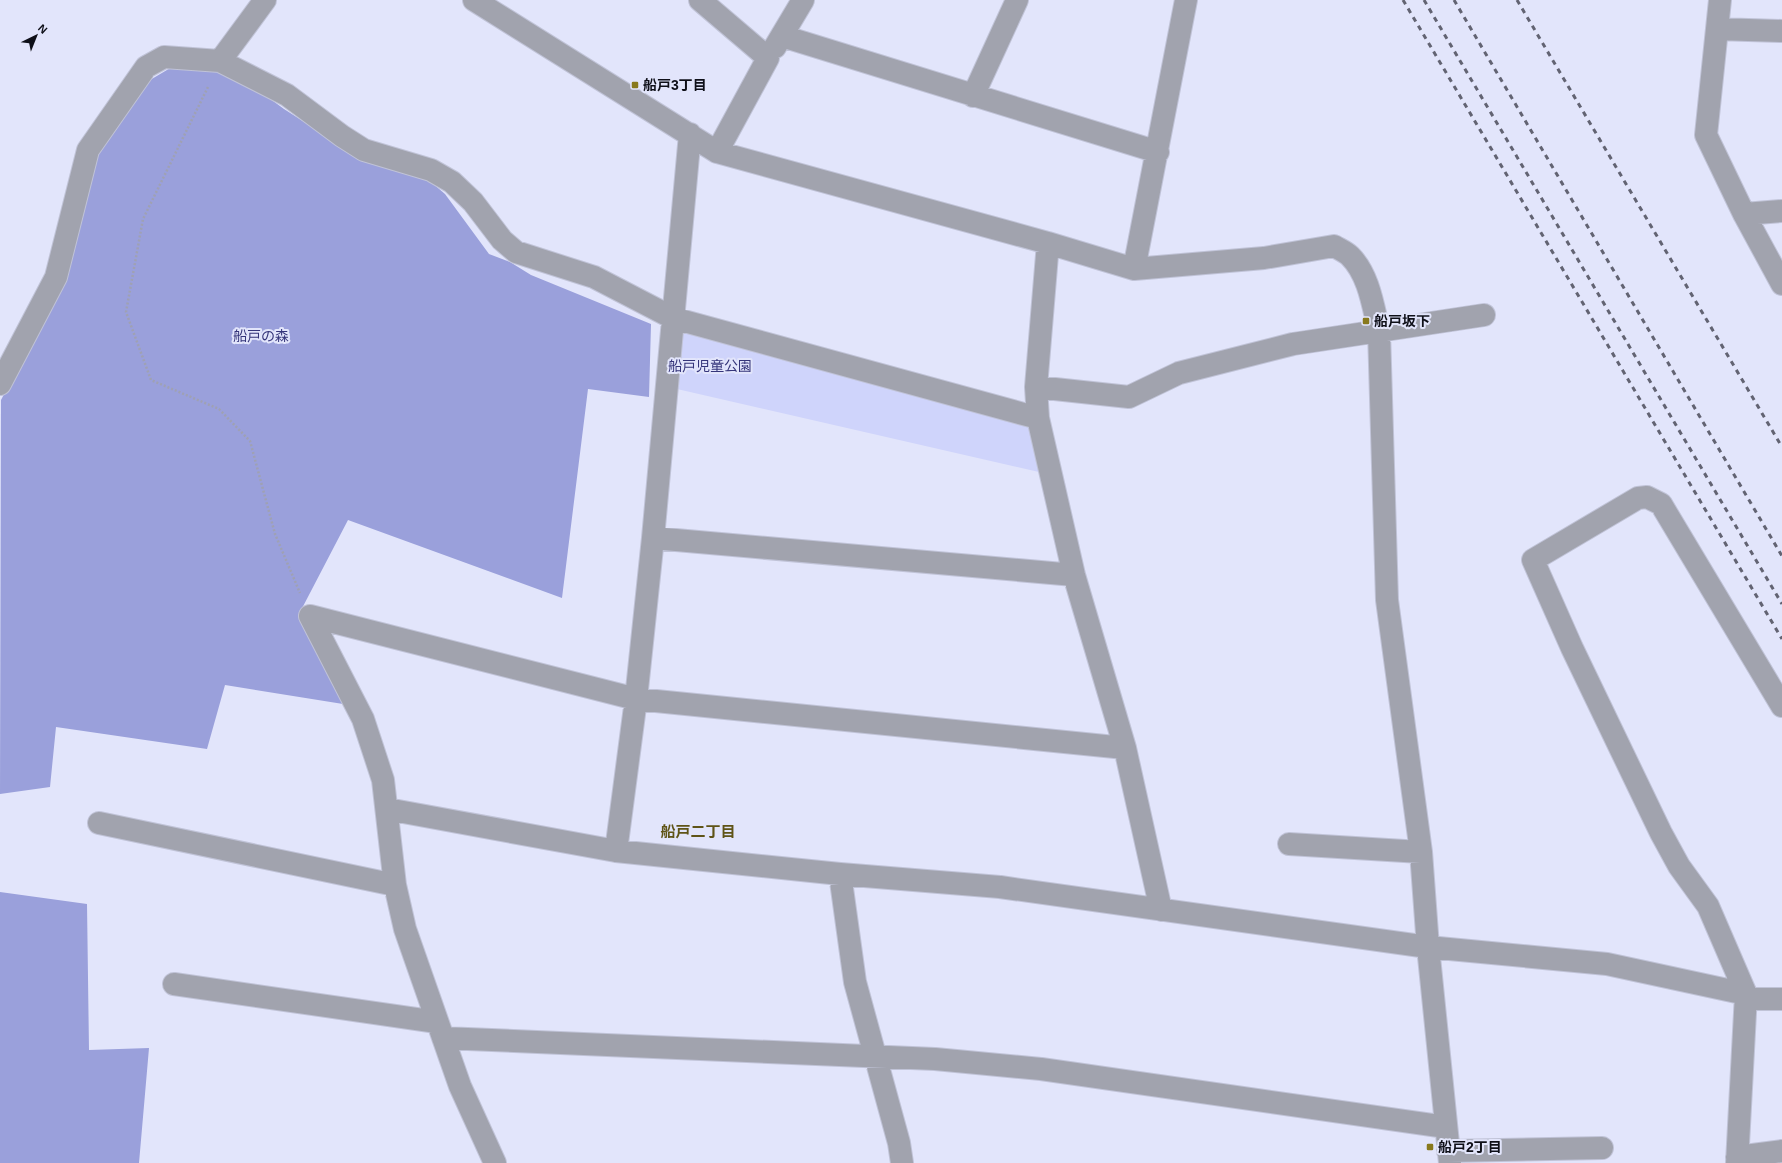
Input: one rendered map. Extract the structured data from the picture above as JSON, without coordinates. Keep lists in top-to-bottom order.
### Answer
{
  "districts": ["船戸二丁目"],
  "parks": ["船戸の森", "船戸児童公園"],
  "places": {
    "transit": ["船戸3丁目", "船戸坂下", "船戸2丁目"]
  },
  "north": "top right"
}
